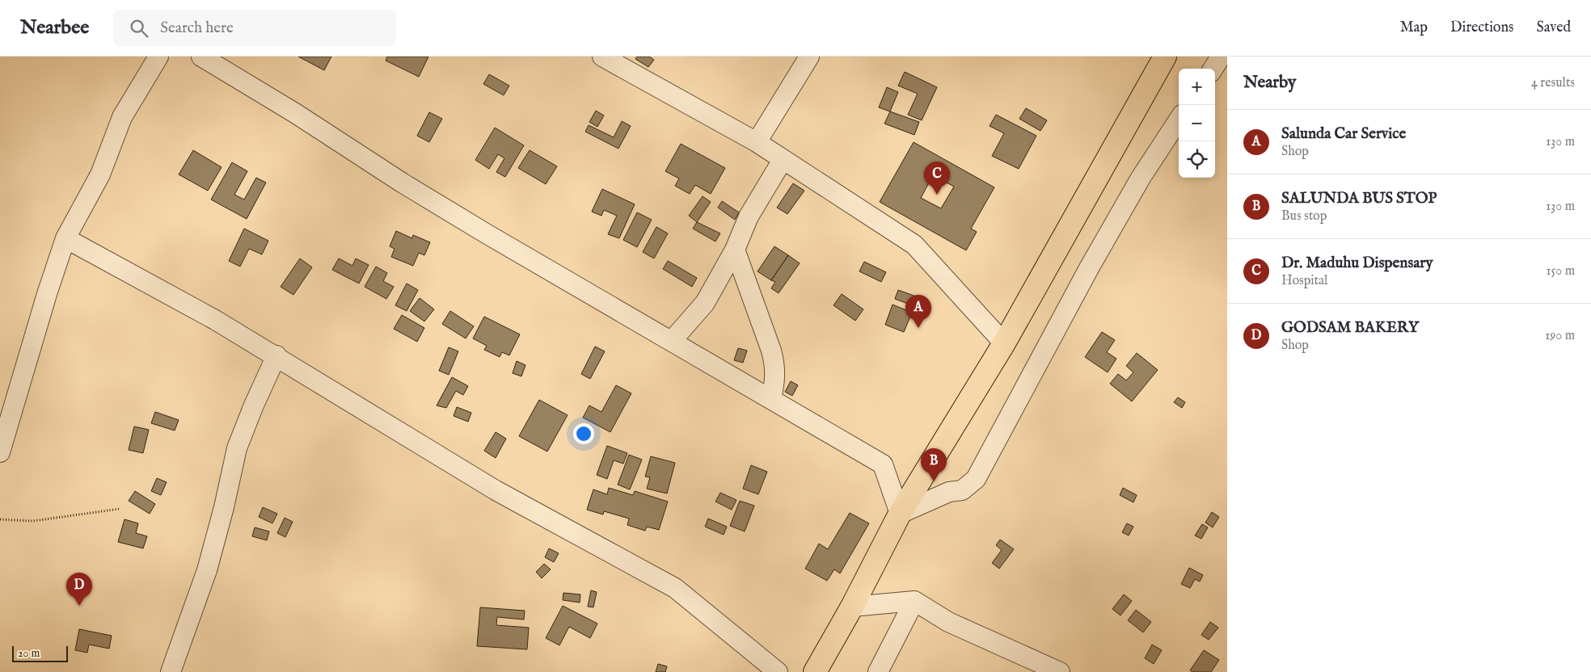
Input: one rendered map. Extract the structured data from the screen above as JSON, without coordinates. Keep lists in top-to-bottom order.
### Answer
{
  "scale_bar": "20 m",
  "page": {
    "header": "Nearbee",
    "search": "Search here",
    "nav": ["Map", "Directions", "Saved"],
    "heading": ["Nearby", "4 results"],
    "map_buttons": ["+", "−"],
    "list": [
      {
        "mark": "A",
        "name": "Salunda Car Service",
        "note": "Shop",
        "value": "130 m"
      },
      {
        "mark": "B",
        "name": "SALUNDA BUS STOP",
        "note": "Bus stop",
        "value": "130 m"
      },
      {
        "mark": "C",
        "name": "Dr. Maduhu Dispensary",
        "note": "Hospital",
        "value": "150 m"
      },
      {
        "mark": "D",
        "name": "GODSAM BAKERY",
        "note": "Shop",
        "value": "190 m"
      }
    ],
    "pins": [
      "C",
      "A",
      "B",
      "D"
    ],
    "scale": "20 m"
  }
}
